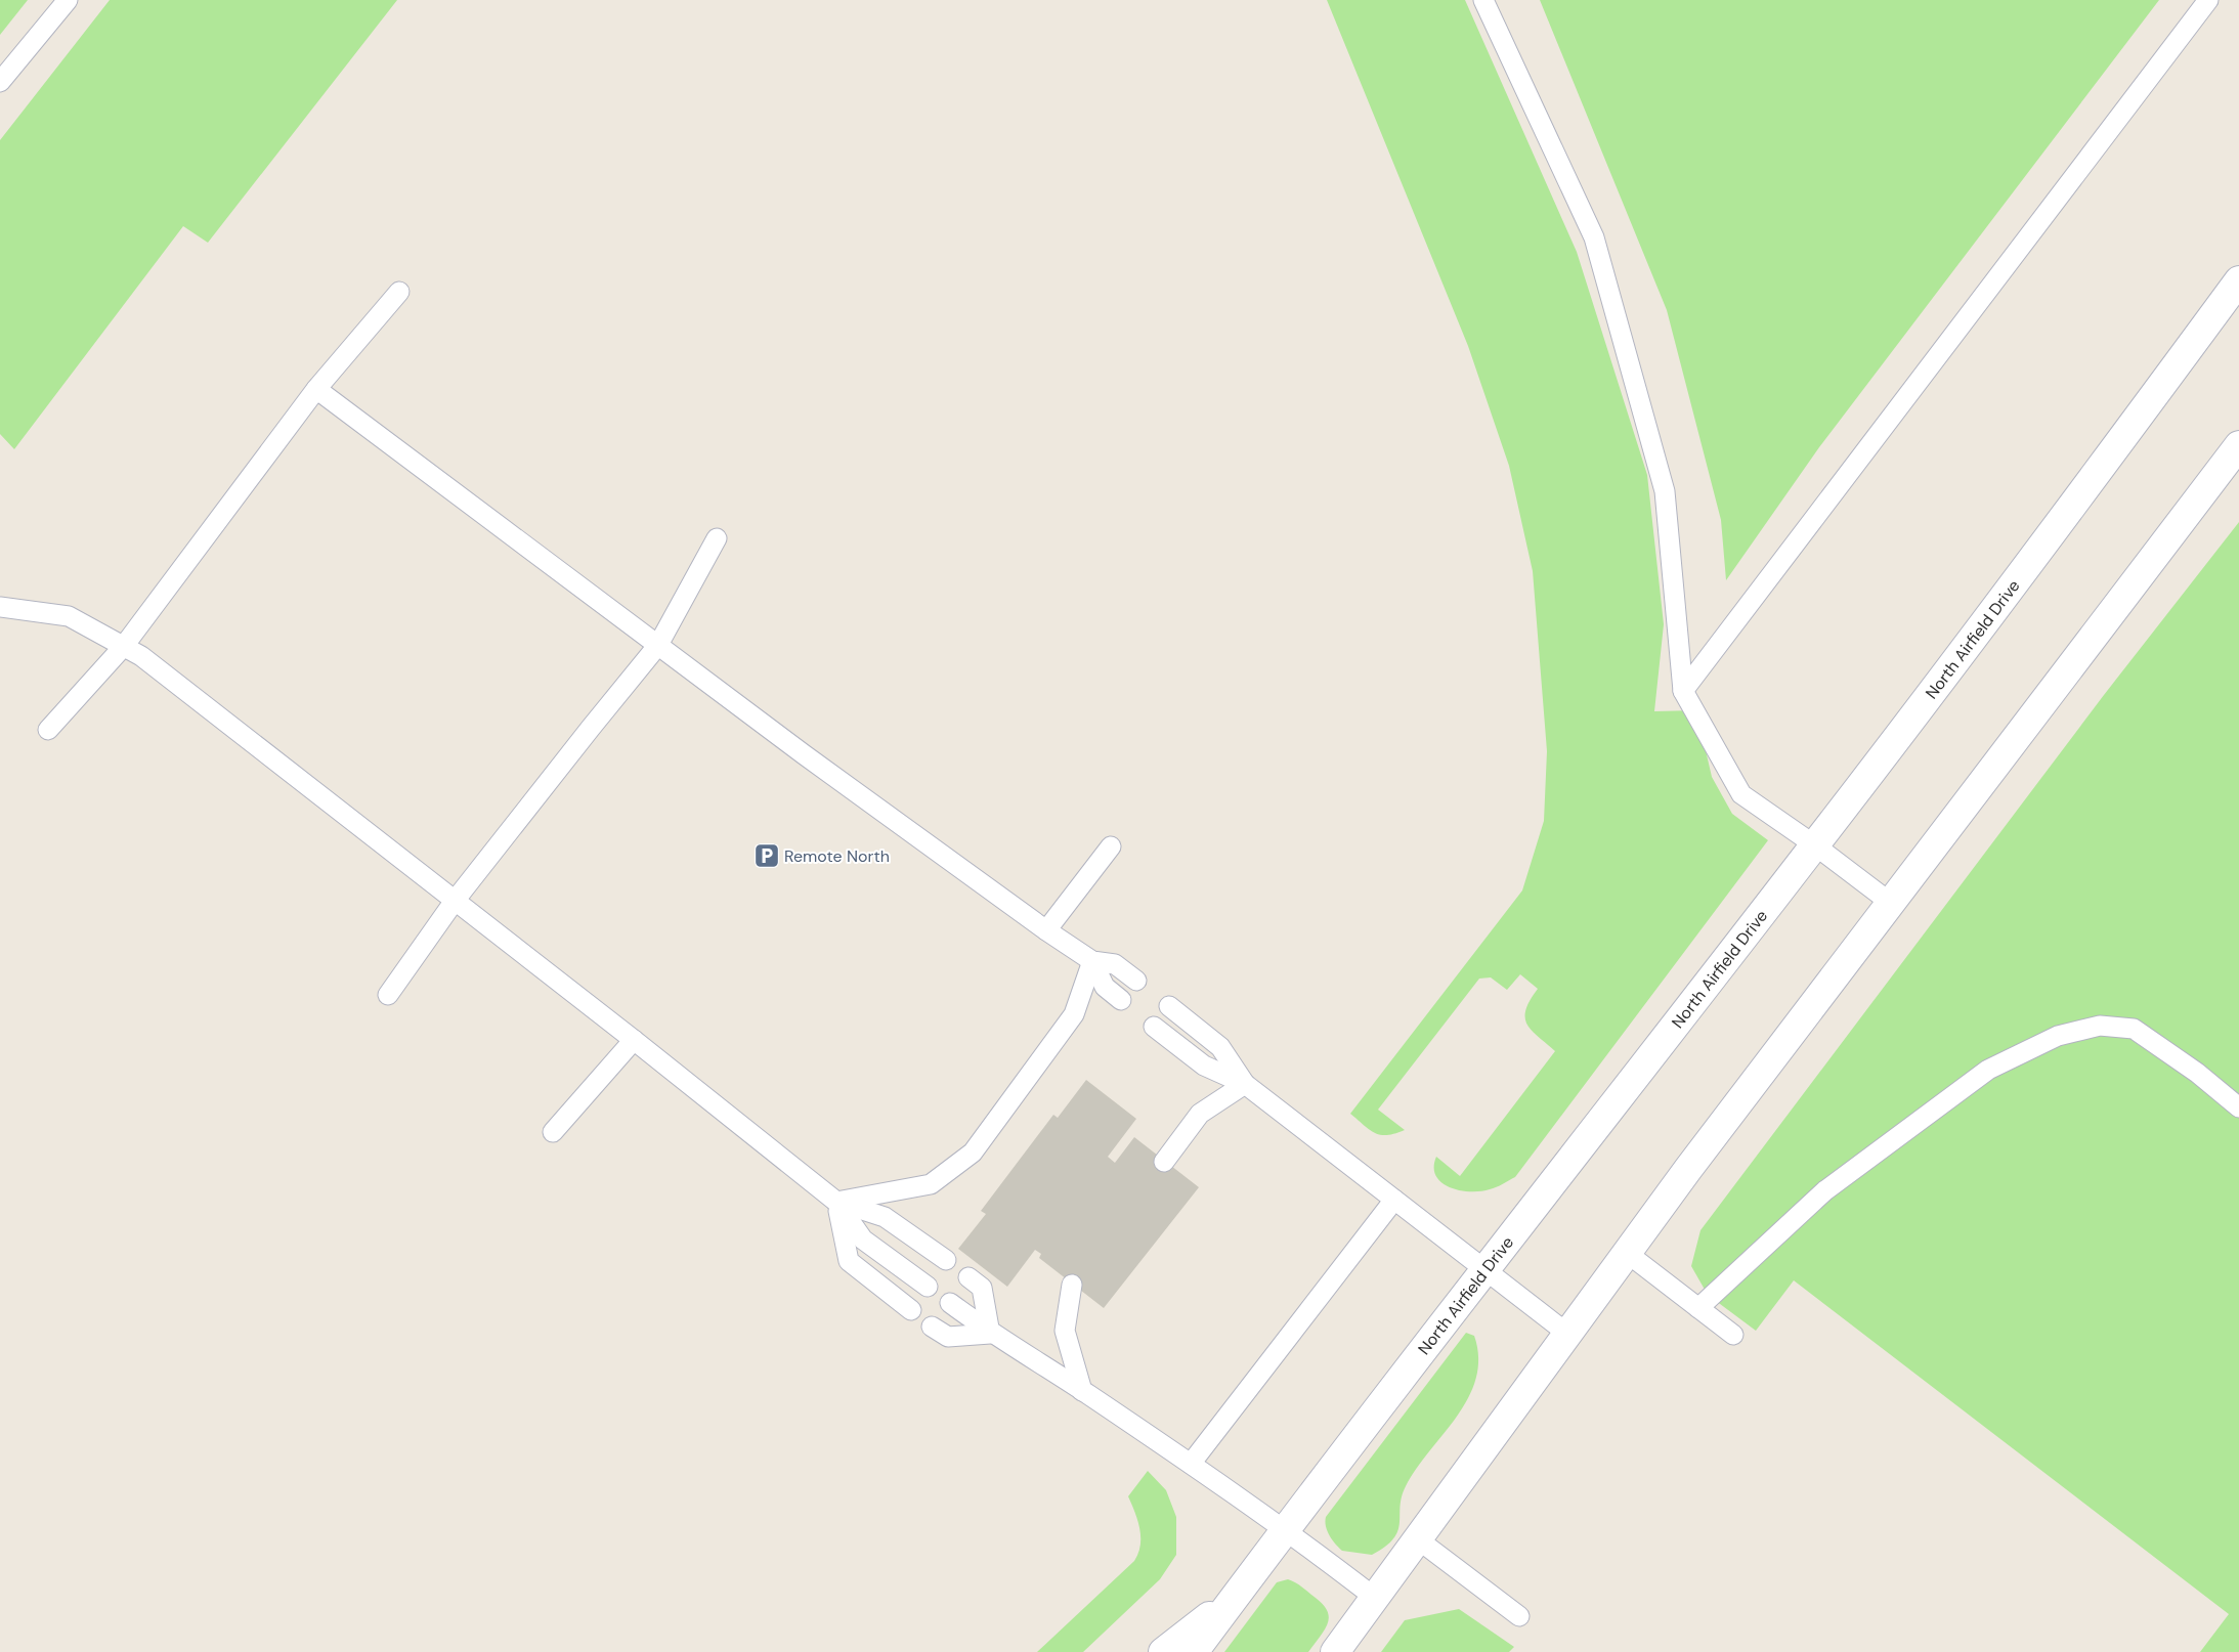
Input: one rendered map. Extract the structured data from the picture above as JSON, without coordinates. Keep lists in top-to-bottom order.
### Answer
{
  "streets": {
    "main road": ["North Airfield Drive"]
  },
  "places": {
    "parking": ["Remote North"]
  }
}
